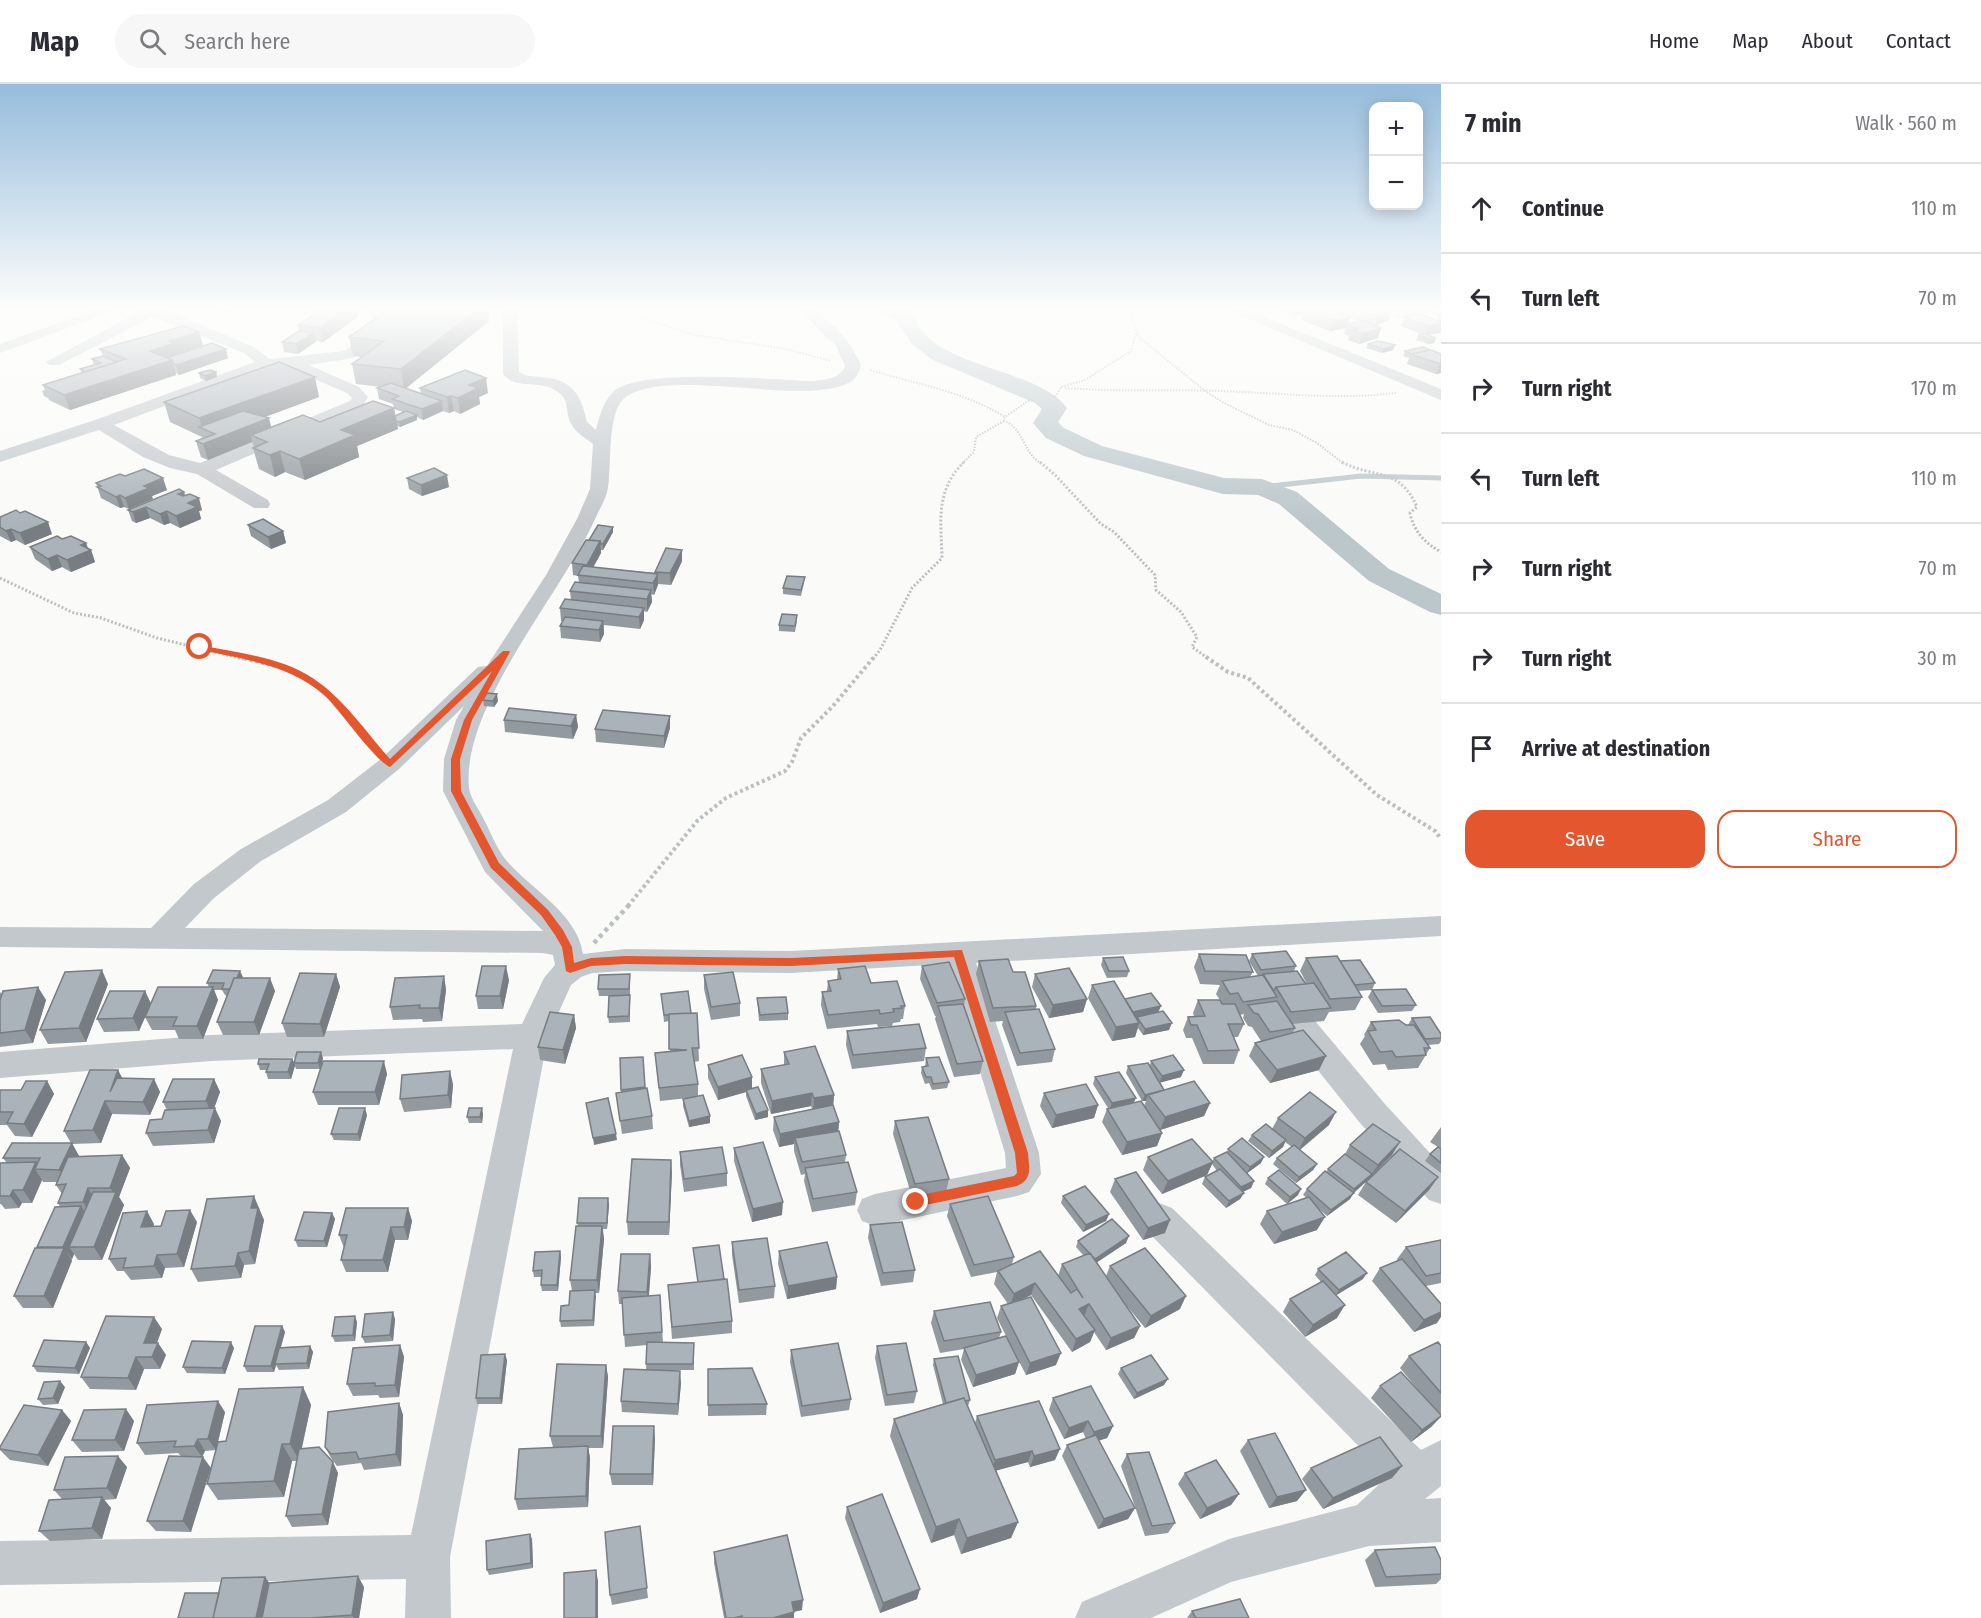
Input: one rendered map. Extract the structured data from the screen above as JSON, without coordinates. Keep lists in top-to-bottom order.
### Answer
{
  "page": {
    "header": "Map",
    "search": "Search here",
    "nav": [
      "Home",
      "Map",
      "About",
      "Contact"
    ],
    "heading": ["7 min", "Walk · 560 m"],
    "map_buttons": ["+", "−"],
    "list": [
      ["Continue", "110 m"],
      ["Turn left", "70 m"],
      ["Turn right", "170 m"],
      ["Turn left", "110 m"],
      ["Turn right", "70 m"],
      ["Turn right", "30 m"],
      "Arrive at destination"
    ],
    "buttons": ["Save", "Share"]
  }
}
